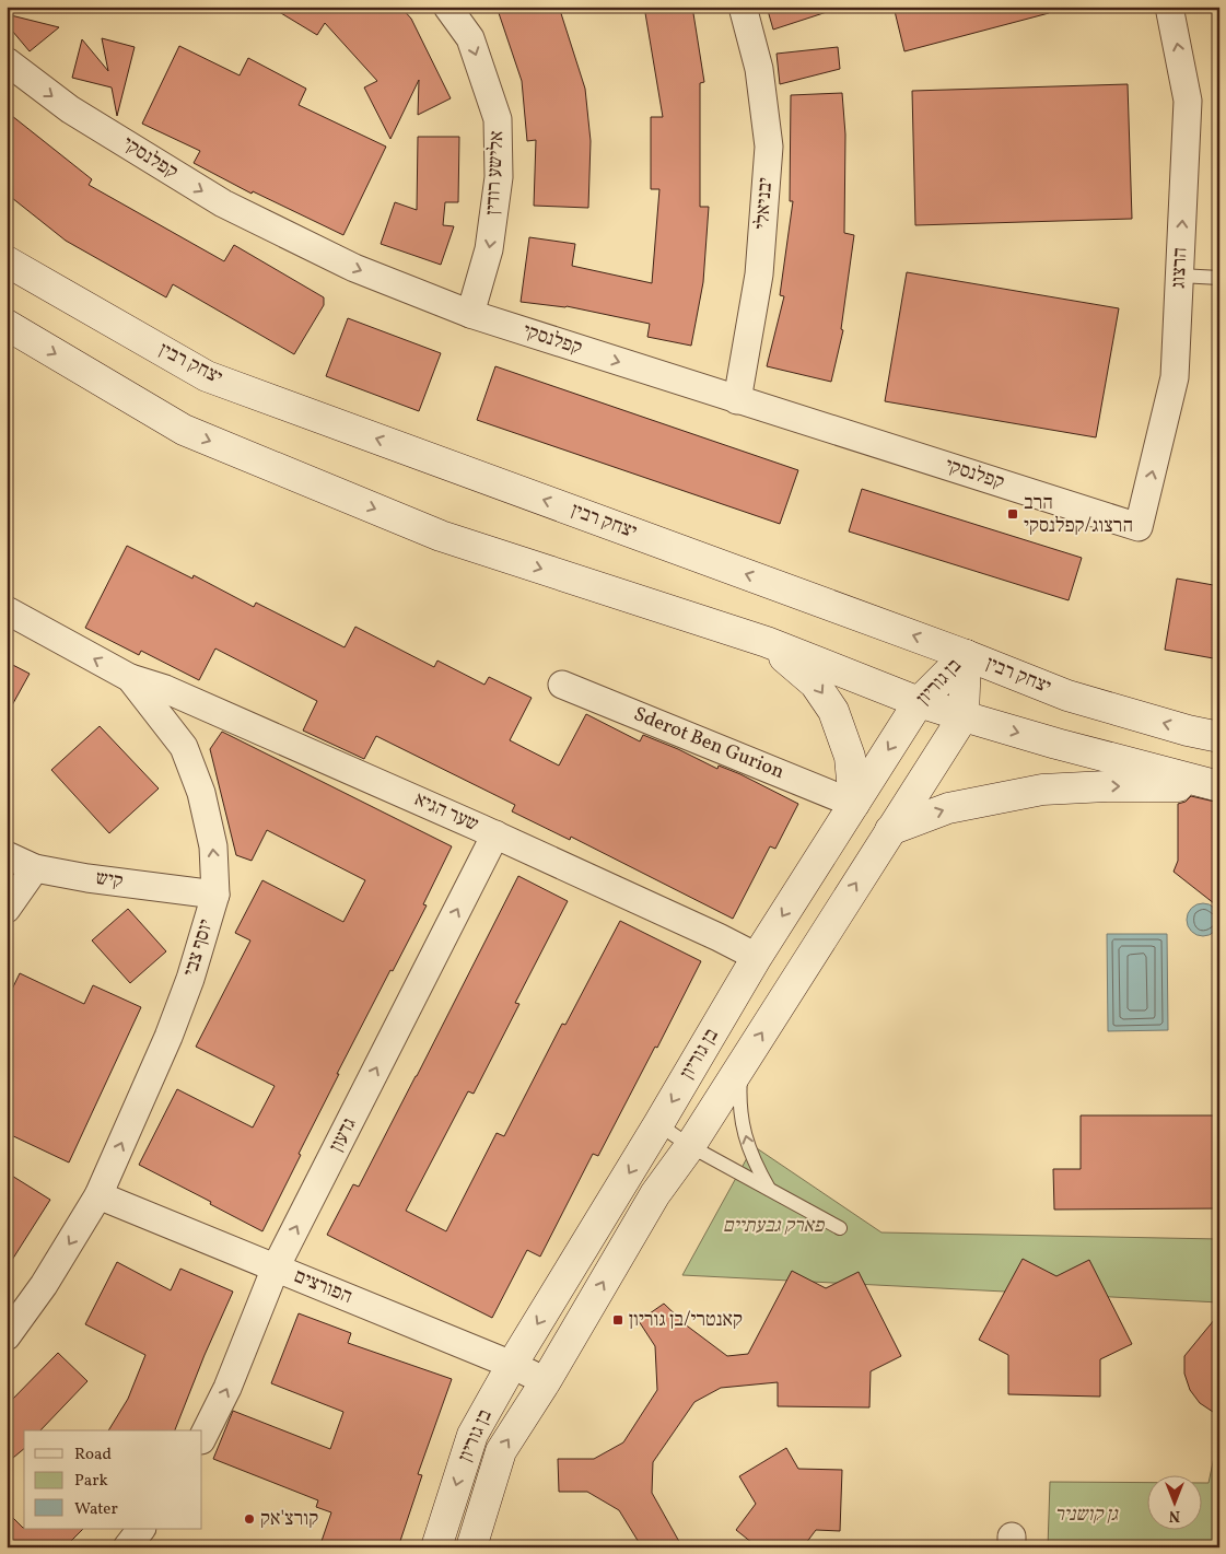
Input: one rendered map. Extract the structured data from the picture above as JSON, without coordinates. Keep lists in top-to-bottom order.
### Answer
{
  "streets": {
    "main road": ["יצחק רבין", "בן גוריון"],
    "street": [
      "קפלנסקי",
      "אלישע רודין",
      "יבניאלי",
      "הרצוג",
      "Sderot Ben Gurion",
      "שער הגיא",
      "קיש",
      "יוסף צבי",
      "גדעון",
      "הפורצים"
    ]
  },
  "crossings": [
    ["קפלנסקי", "אלישע רודין"],
    ["קפלנסקי", "יבניאלי"],
    ["קפלנסקי", "הרצוג"],
    ["יצחק רבין", "בן גוריון"],
    ["בן גוריון", "Sderot Ben Gurion"],
    ["בן גוריון", "שער הגיא"],
    ["בן גוריון", "הפורצים"],
    ["שער הגיא", "יוסף צבי"],
    ["שער הגיא", "גדעון"],
    ["קיש", "יוסף צבי"],
    ["יוסף צבי", "הפורצים"],
    ["גדעון", "הפורצים"]
  ],
  "one_way": [
    "קפלנסקי",
    "אלישע רודין",
    "הרצוג",
    "גדעון"
  ],
  "parks": ["פארק גבעתיים", "גן קושניר"],
  "places": {
    "transit": ["הרב הרצוג/קפלנסקי", "קאנטרי/בן גוריון"],
    "other": ["קורצ'אק"]
  },
  "legend": ["Road", "Park", "Water"],
  "north": "bottom"
}
